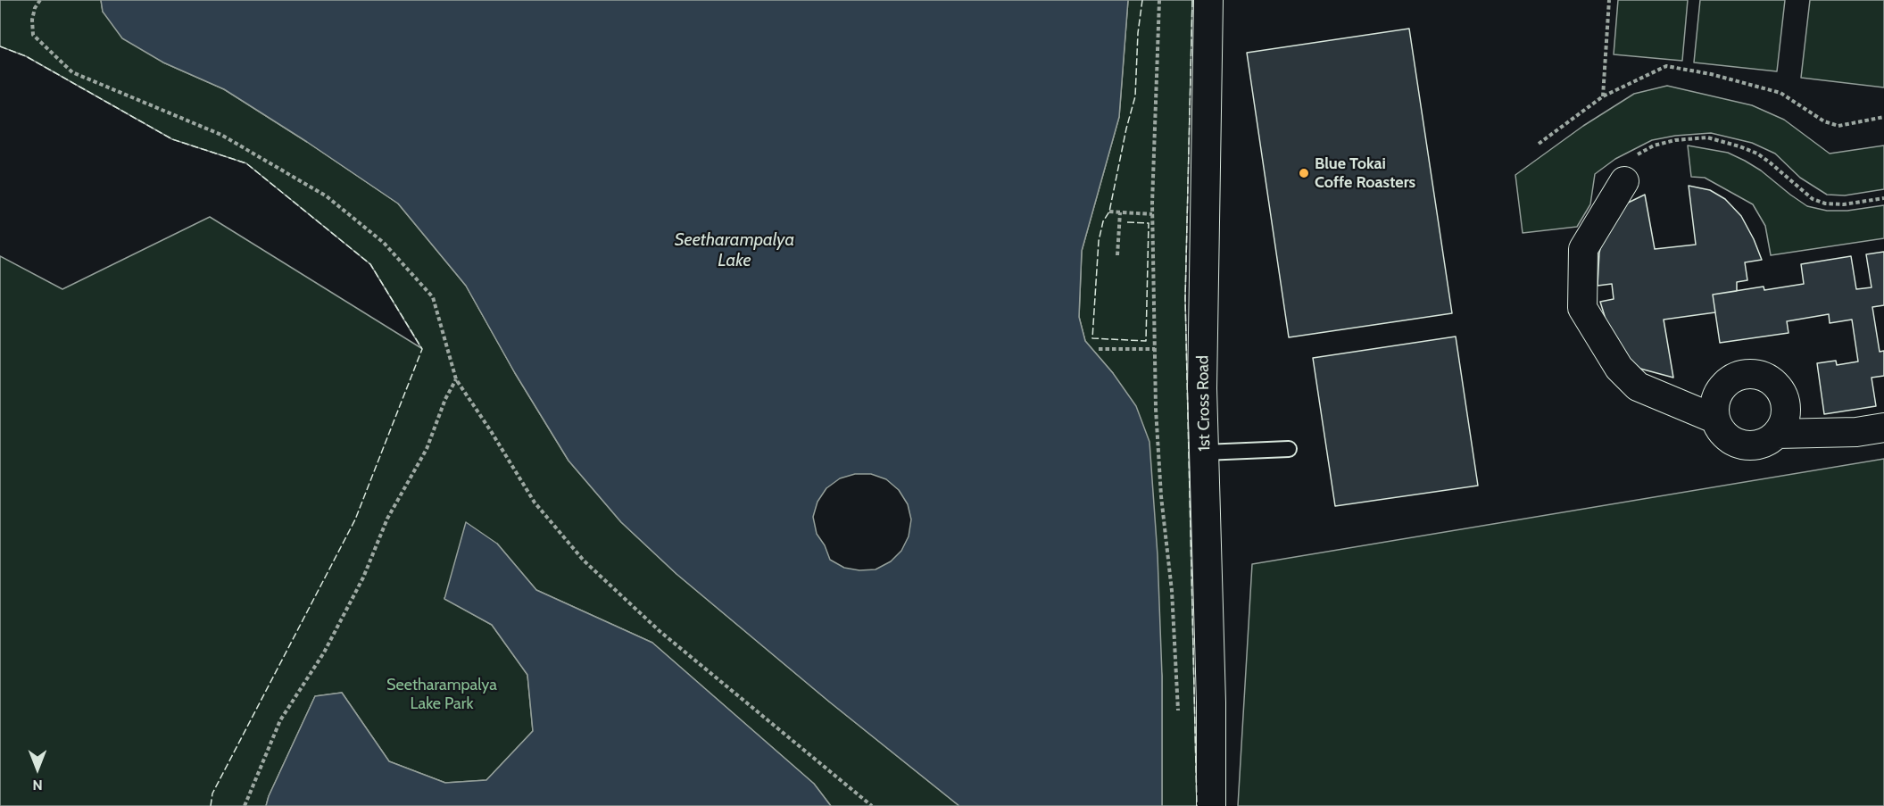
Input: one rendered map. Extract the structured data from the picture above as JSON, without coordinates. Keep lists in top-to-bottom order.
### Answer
{
  "streets": {
    "street": ["1st Cross Road"]
  },
  "water": ["Seetharampalya Lake"],
  "parks": ["Seetharampalya Lake Park"],
  "places": ["Blue Tokai Coffe Roasters"],
  "north": "bottom"
}
